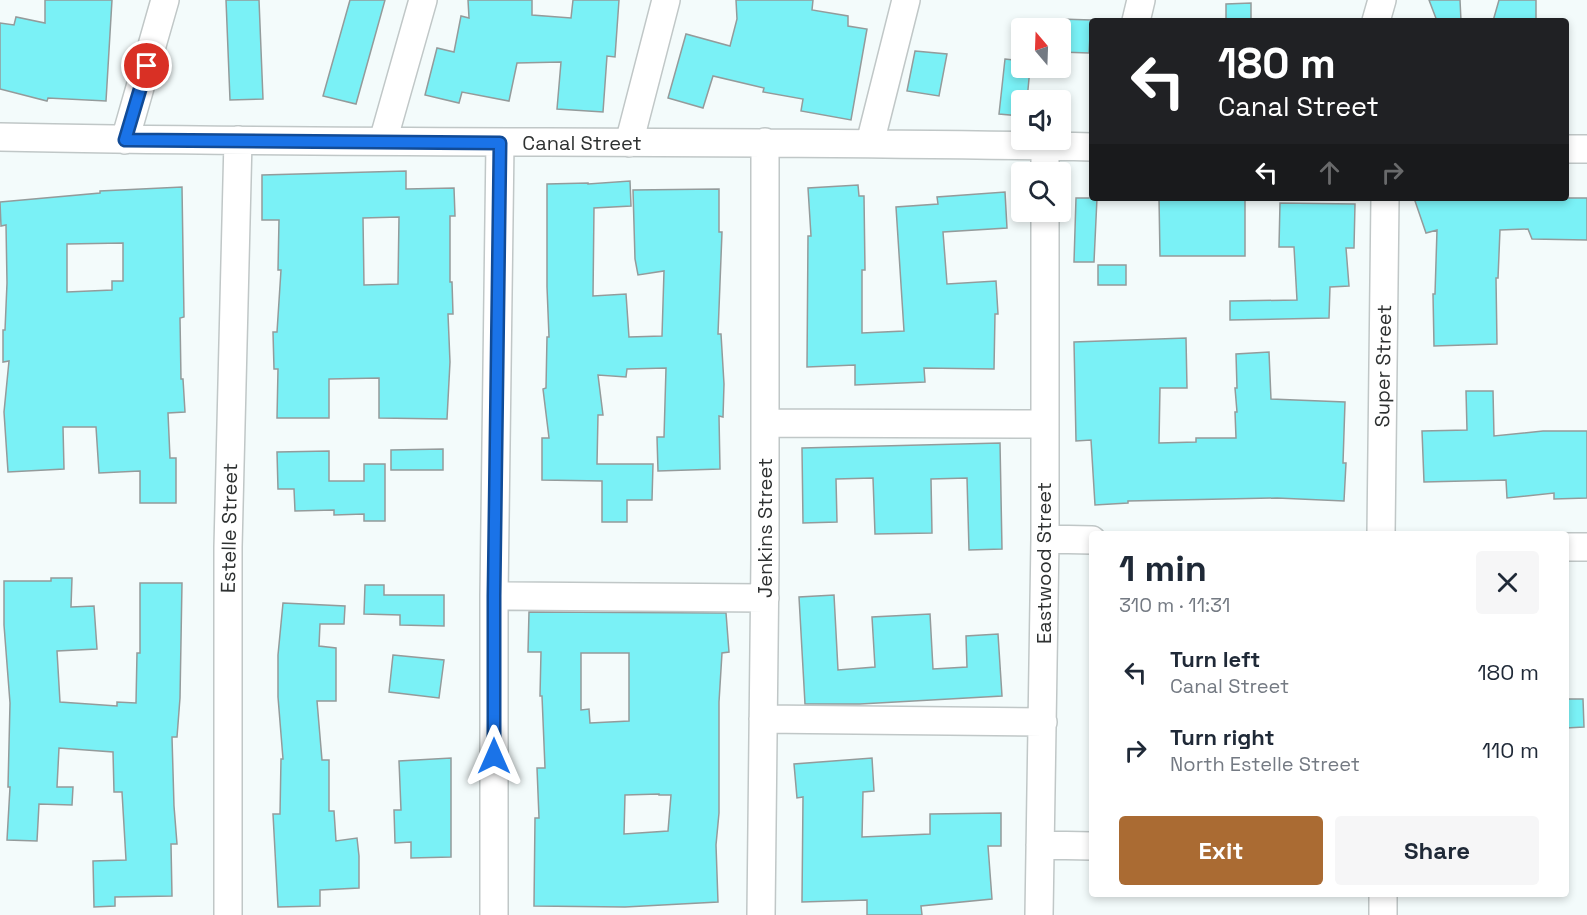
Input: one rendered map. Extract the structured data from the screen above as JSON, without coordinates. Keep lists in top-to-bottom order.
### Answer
{
  "streets": {
    "street": [
      "Canal Street",
      "Super Street",
      "Estelle Street",
      "Jenkins Street",
      "Eastwood Street"
    ]
  },
  "crossings": [
    ["Canal Street", "Estelle Street"],
    ["Canal Street", "Jenkins Street"]
  ],
  "north": "top",
  "page": {
    "turn": ["180 m", "Canal Street"],
    "heading": ["1 min", "310 m · 11:31"],
    "list": [
      {
        "name": "Turn left",
        "note": "Canal Street",
        "value": "180 m"
      },
      {
        "name": "Turn right",
        "note": "North Estelle Street",
        "value": "110 m"
      }
    ],
    "buttons": ["Exit", "Share"]
  }
}
